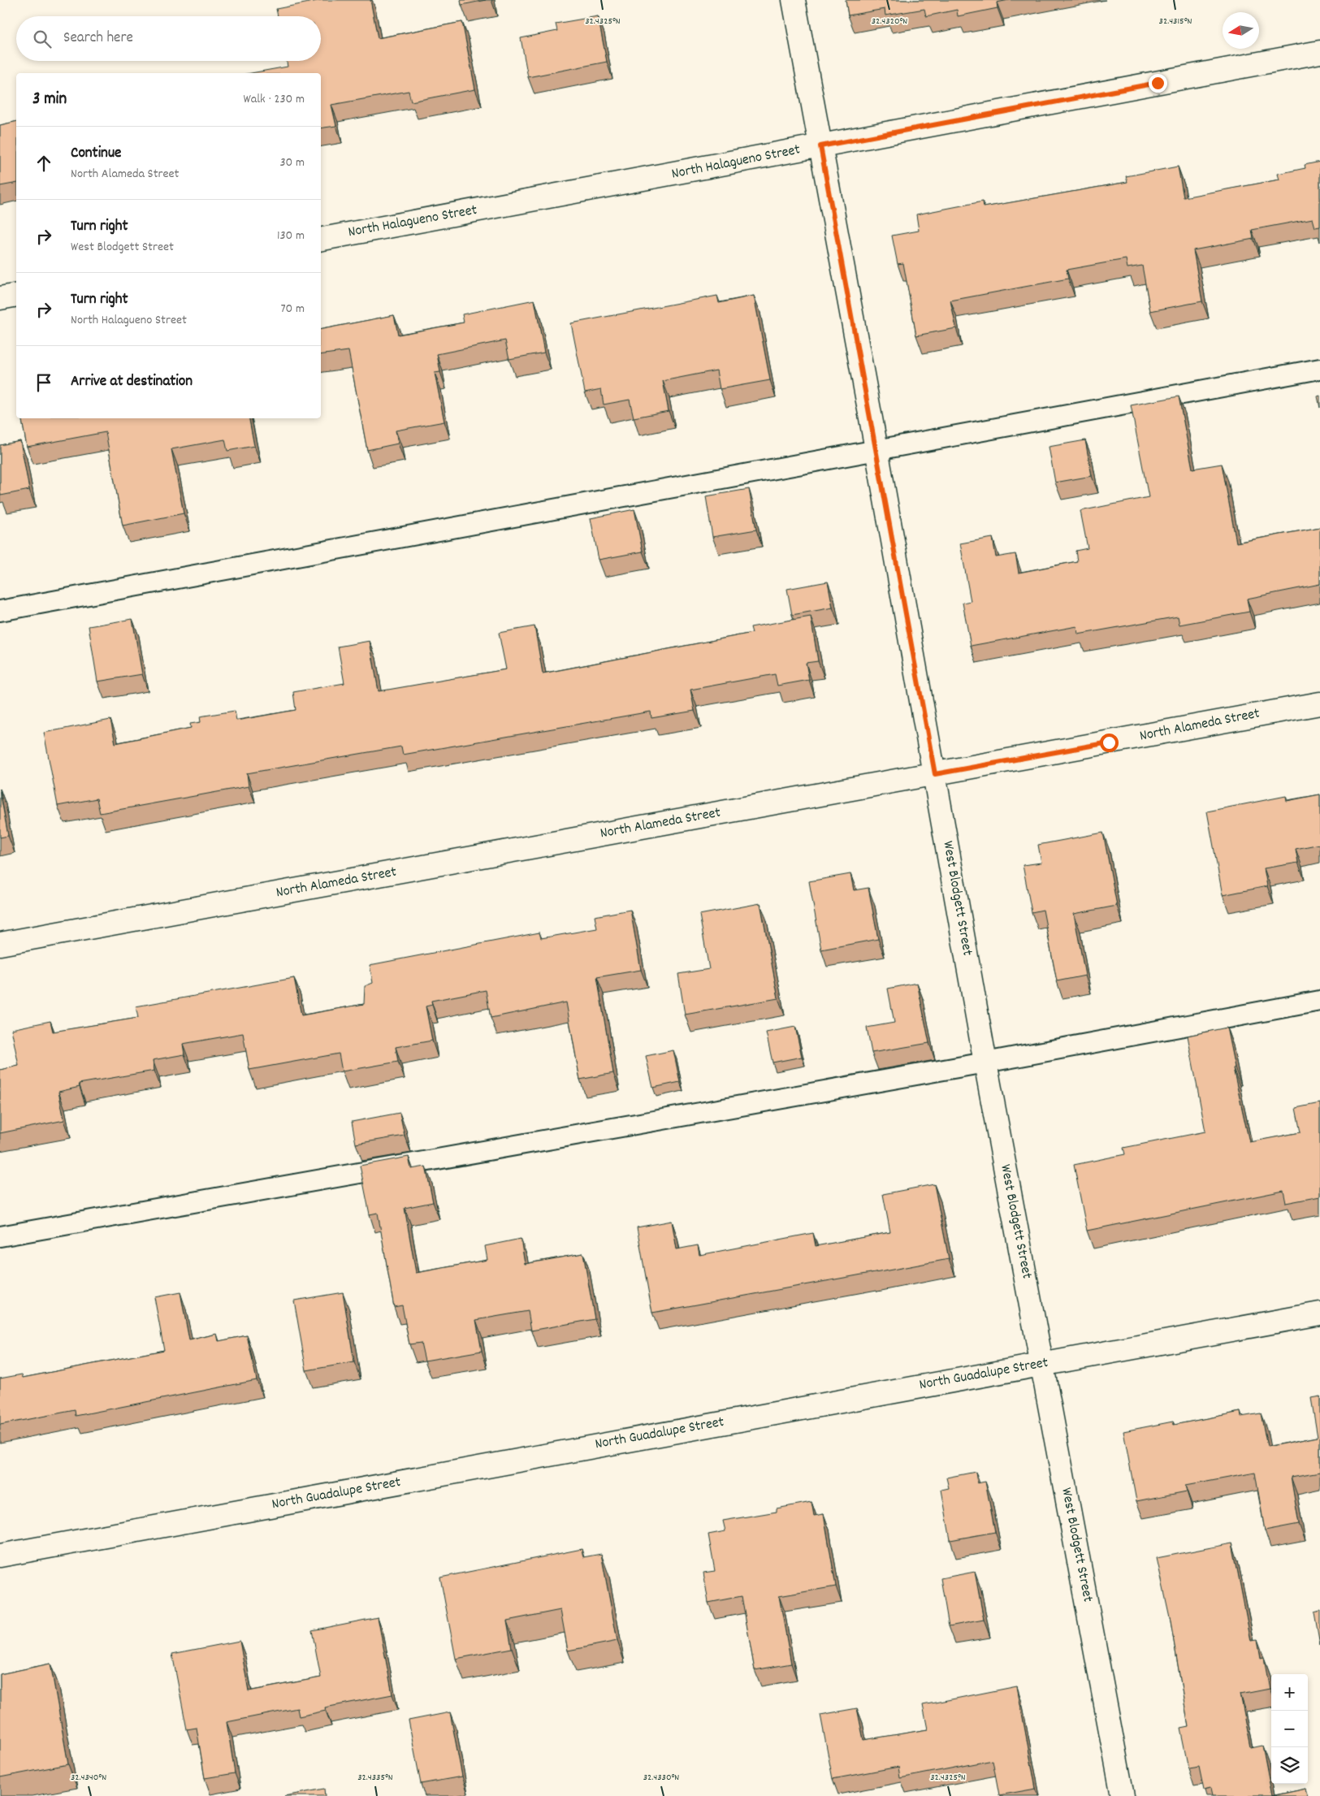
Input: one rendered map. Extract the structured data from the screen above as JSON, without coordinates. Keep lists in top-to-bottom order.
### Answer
{
  "streets": {
    "street": [
      "North Halagueno Street",
      "North Alameda Street",
      "West Blodgett Street",
      "North Guadalupe Street"
    ]
  },
  "crossings": [
    ["North Halagueno Street", "West Blodgett Street"],
    ["North Alameda Street", "West Blodgett Street"],
    ["West Blodgett Street", "North Guadalupe Street"]
  ],
  "north": "left",
  "page": {
    "search": "Search here",
    "heading": ["3 min", "Walk · 230 m"],
    "list": [
      ["Continue", "North Alameda Street", "30 m"],
      ["Turn right", "West Blodgett Street", "130 m"],
      ["Turn right", "North Halagueno Street", "70 m"],
      "Arrive at destination"
    ],
    "map_buttons": ["+", "−"]
  },
  "coordinates": [
    "32.4325°N",
    "32.4320°N",
    "32.4315°N",
    "32.4340°N",
    "32.4335°N",
    "32.4330°N"
  ]
}
